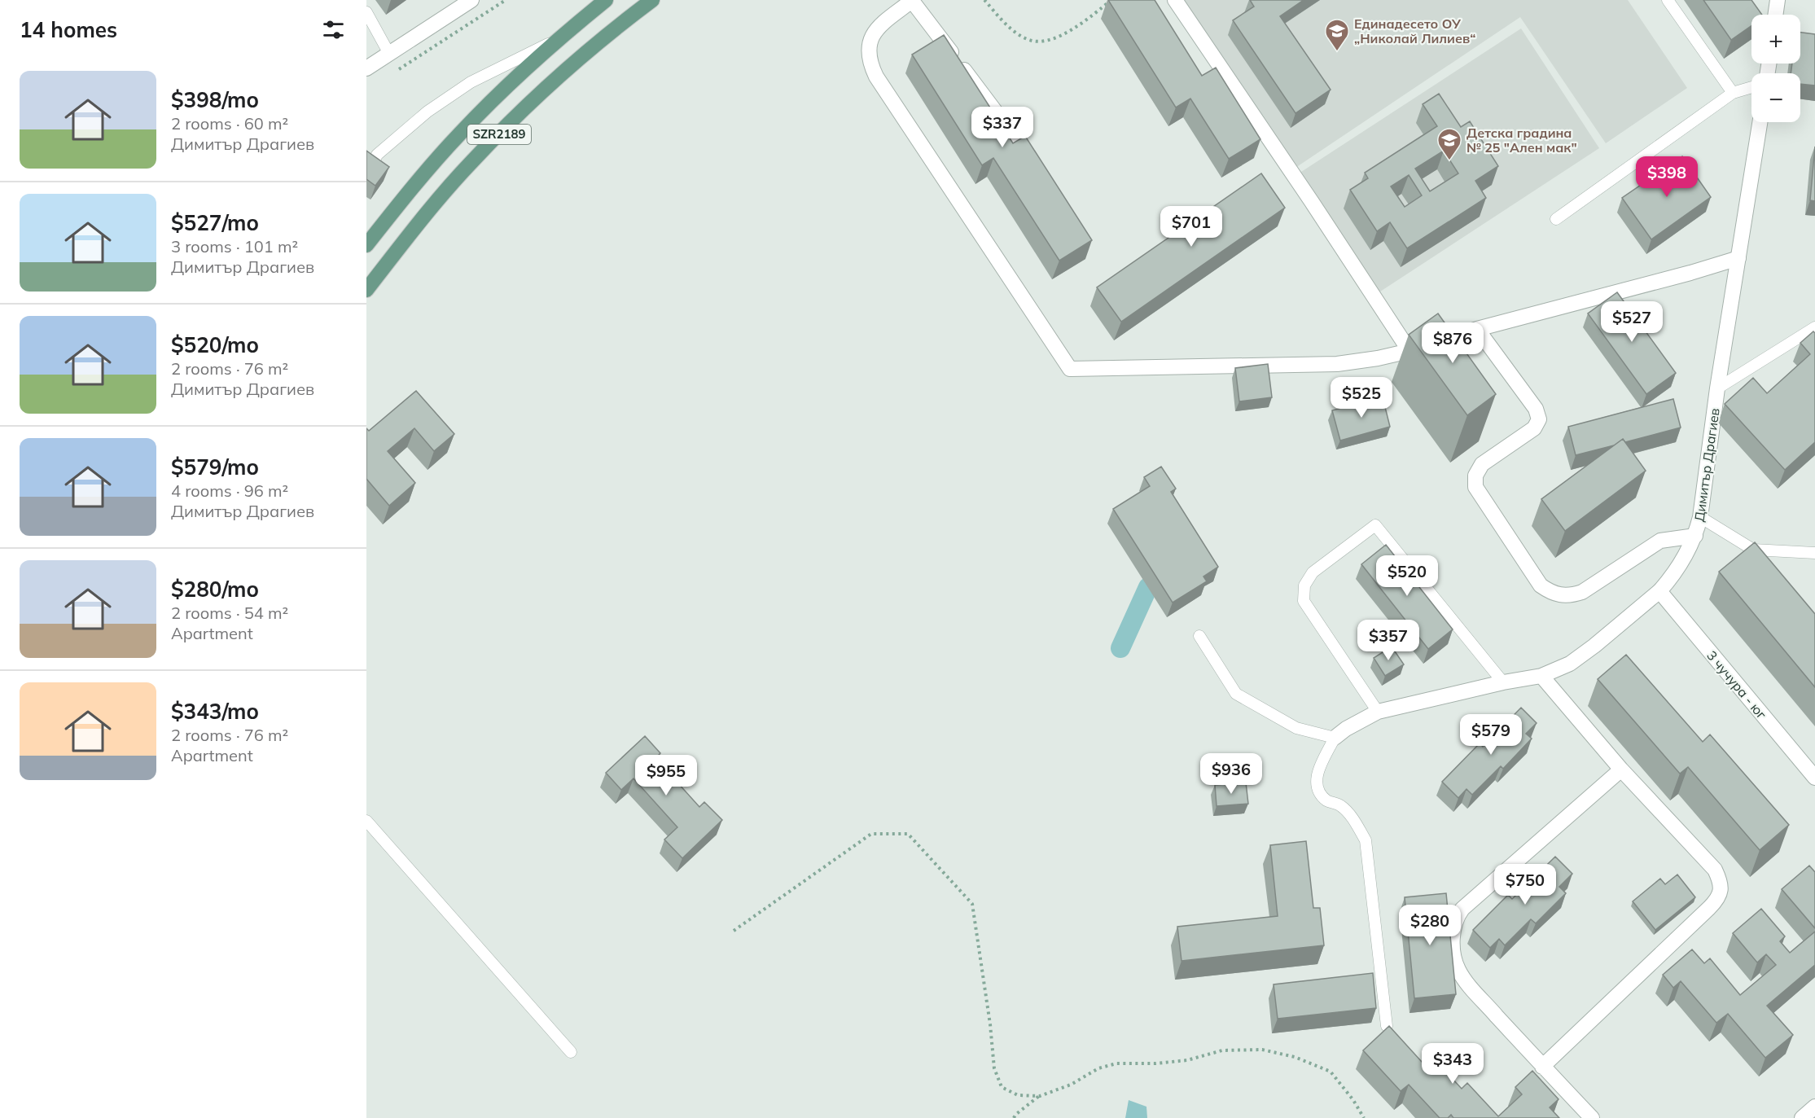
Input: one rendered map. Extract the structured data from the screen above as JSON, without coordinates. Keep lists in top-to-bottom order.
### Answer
{
  "streets": {
    "main road": ["SZR2189"],
    "street": ["Димитър Драгиев", "3 чучура - юг"]
  },
  "crossings": [
    ["Димитър Драгиев", "3 чучура - юг"]
  ],
  "places": {
    "school or university": ["Единадесето ОУ „Николай Лилиев“", "Детска градина № 25 \"Ален мак\""]
  },
  "page": {
    "heading": "14 homes",
    "map_buttons": ["+", "−"],
    "list": [
      {
        "name": "$398/mo",
        "note": "2 rooms · 60 m² · Димитър Драгиев"
      },
      {
        "name": "$527/mo",
        "note": "3 rooms · 101 m² · Димитър Драгиев"
      },
      {
        "name": "$520/mo",
        "note": "2 rooms · 76 m² · Димитър Драгиев"
      },
      {
        "name": "$579/mo",
        "note": "4 rooms · 96 m² · Димитър Драгиев"
      },
      {
        "name": "$280/mo",
        "note": "2 rooms · 54 m² · Apartment"
      },
      {
        "name": "$343/mo",
        "note": "2 rooms · 76 m² · Apartment"
      }
    ],
    "price": [
      "$337",
      "$398",
      "$701",
      "$527",
      "$876",
      "$525",
      "$520",
      "$357",
      "$579",
      "$936",
      "$955",
      "$750",
      "$280",
      "$343"
    ]
  }
}
